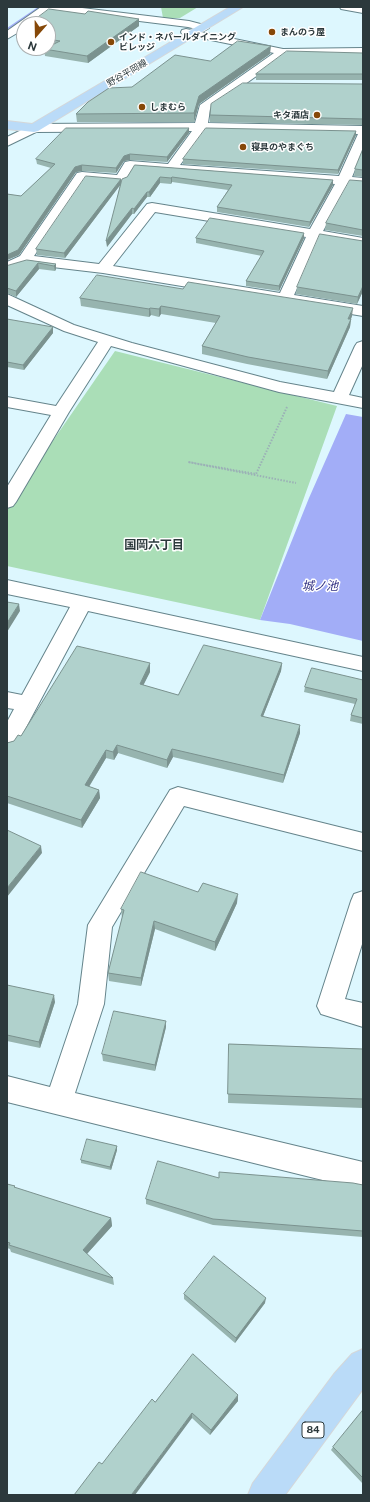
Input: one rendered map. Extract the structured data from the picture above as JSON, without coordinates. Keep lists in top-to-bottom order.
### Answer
{
  "streets": {
    "main road": ["野谷平岡線", "84"]
  },
  "districts": ["国岡六丁目"],
  "water": ["城ノ池"],
  "places": [
    "まんのう屋",
    "インド・ネパールダイニング ビレッジ",
    "しまむら",
    "キタ酒店",
    "寝具のやまぐち"
  ],
  "north": "bottom"
}
